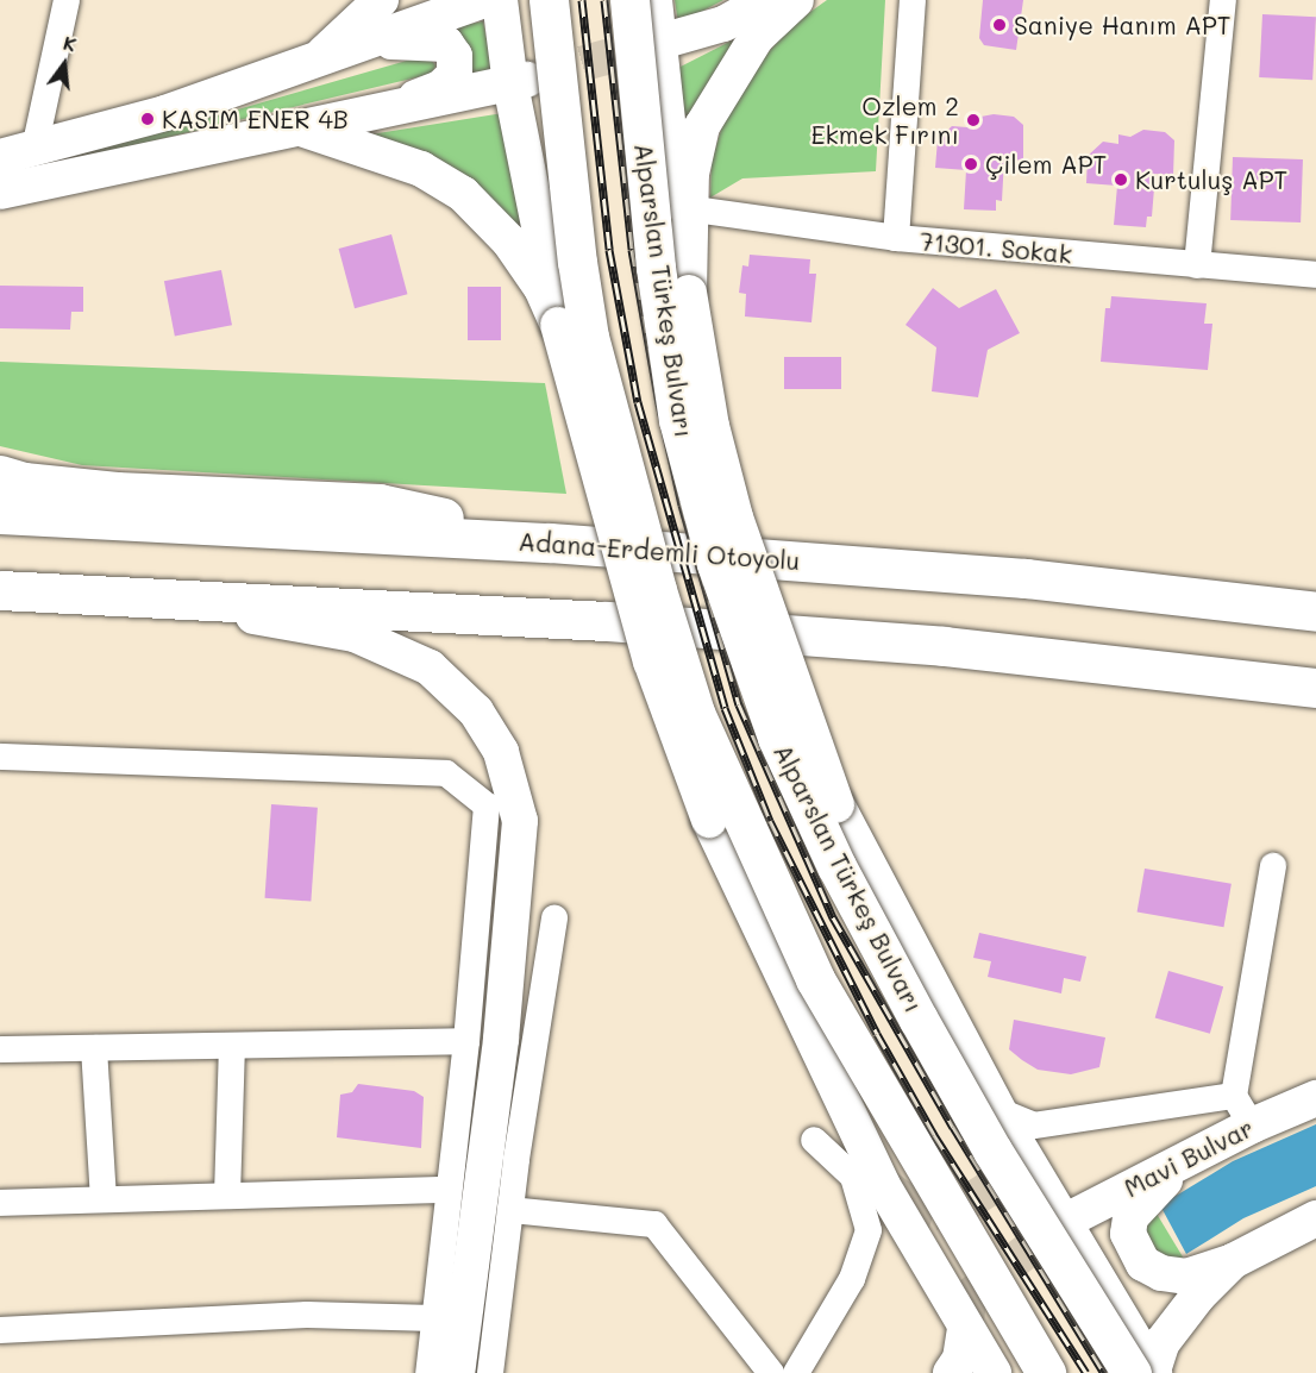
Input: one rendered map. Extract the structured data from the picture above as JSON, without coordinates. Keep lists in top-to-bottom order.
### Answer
{
  "streets": {
    "highway": ["Alparslan Türkeş Bulvarı", "Adana-Erdemli Otoyolu"],
    "main road": ["Mavi Bulvar"],
    "street": ["71301. Sokak"]
  },
  "crossings": [
    ["71301. Sokak", "Alparslan Türkeş Bulvarı"],
    ["Alparslan Türkeş Bulvarı", "Mavi Bulvar"]
  ],
  "places": [
    "Saniye Hanım APT",
    "KASIM ENER 4B",
    "Ozlem 2 Ekmek Fırını",
    "Çilem APT",
    "Kurtuluş APT"
  ],
  "north": "top"
}
